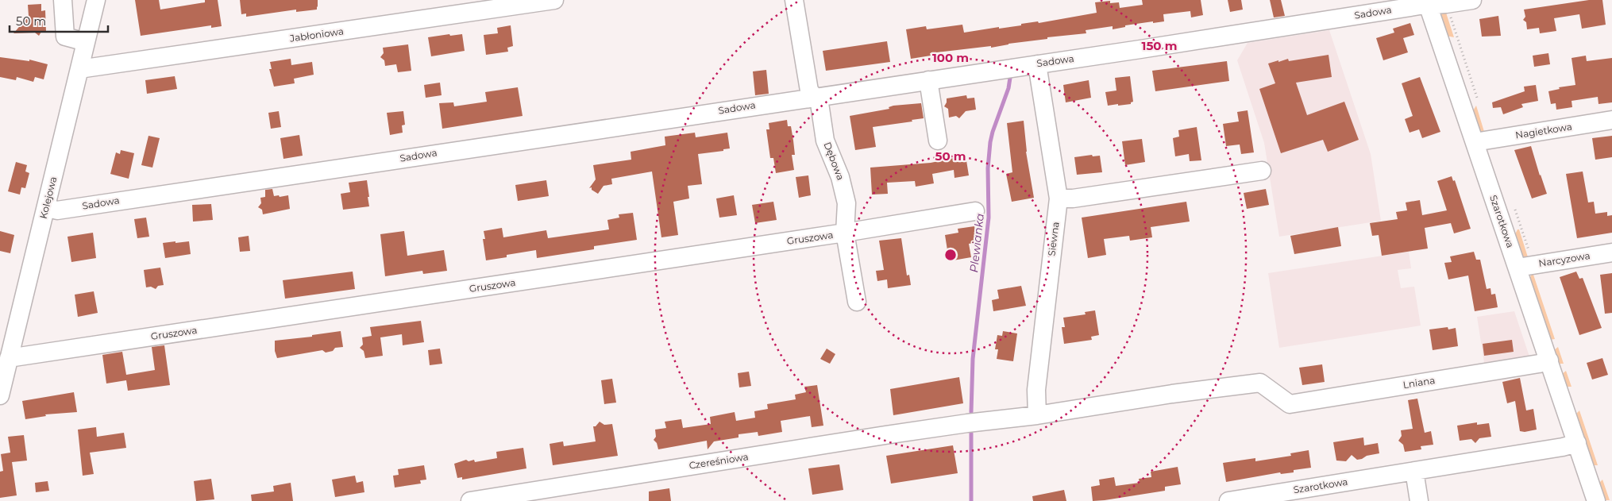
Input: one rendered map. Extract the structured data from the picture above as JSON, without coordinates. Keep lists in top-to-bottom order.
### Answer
{
  "streets": {
    "street": [
      "Sadowa",
      "Jabłoniowa",
      "Nagietkowa",
      "Dębowa",
      "Kolejowa",
      "Szarotkowa",
      "Gruszowa",
      "Siewna",
      "Narcyzowa",
      "Lniana",
      "Czereśniowa"
    ]
  },
  "crossings": [
    ["Sadowa", "Dębowa"],
    ["Sadowa", "Kolejowa"],
    ["Sadowa", "Szarotkowa"],
    ["Sadowa", "Siewna"],
    ["Jabłoniowa", "Kolejowa"],
    ["Nagietkowa", "Szarotkowa"],
    ["Dębowa", "Gruszowa"],
    ["Kolejowa", "Gruszowa"],
    ["Szarotkowa", "Narcyzowa"],
    ["Szarotkowa", "Lniana"],
    ["Siewna", "Czereśniowa"],
    ["Lniana", "Czereśniowa"]
  ],
  "water": ["Plewianka"],
  "scale_bar": "50 m",
  "rings": ["150 m", "100 m", "50 m"]
}
